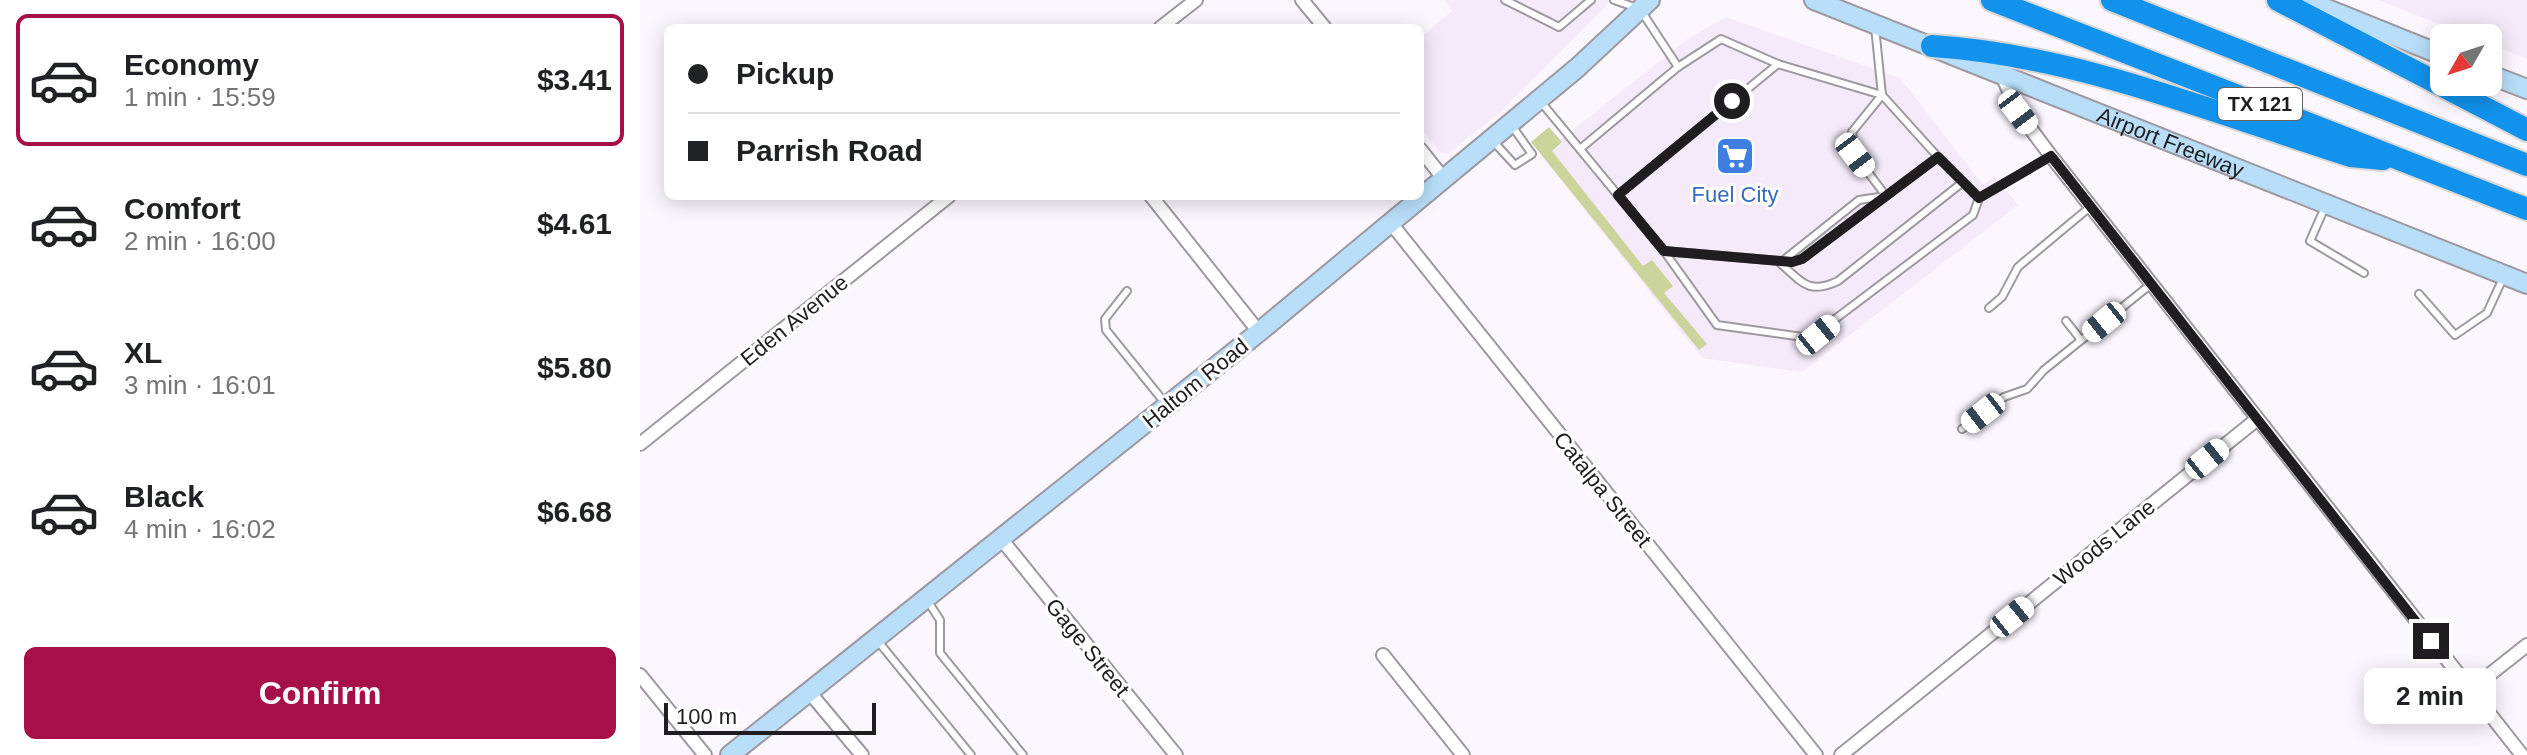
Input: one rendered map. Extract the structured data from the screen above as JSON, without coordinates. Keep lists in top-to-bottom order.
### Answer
{
  "streets": {
    "highway": ["TX 121"],
    "main road": ["Airport Freeway", "Haltom Road"],
    "street": [
      "Eden Avenue",
      "Catalpa Street",
      "Woods Lane",
      "Gage Street"
    ]
  },
  "crossings": [
    ["Haltom Road", "Catalpa Street"],
    ["Haltom Road", "Gage Street"]
  ],
  "places": {
    "supermarket": ["Fuel City"]
  },
  "scale_bar": "100 m",
  "north": "bottom left",
  "page": {
    "list": [
      {
        "name": "Economy",
        "note": "1 min · 15:59",
        "value": "$3.41"
      },
      {
        "name": "Comfort",
        "note": "2 min · 16:00",
        "value": "$4.61"
      },
      {
        "name": "XL",
        "note": "3 min · 16:01",
        "value": "$5.80"
      },
      {
        "name": "Black",
        "note": "4 min · 16:02",
        "value": "$6.68"
      }
    ],
    "banner": ["Pickup", "Parrish Road"],
    "buttons": "Confirm",
    "bubble": "2 min",
    "scale": "100 m"
  }
}
